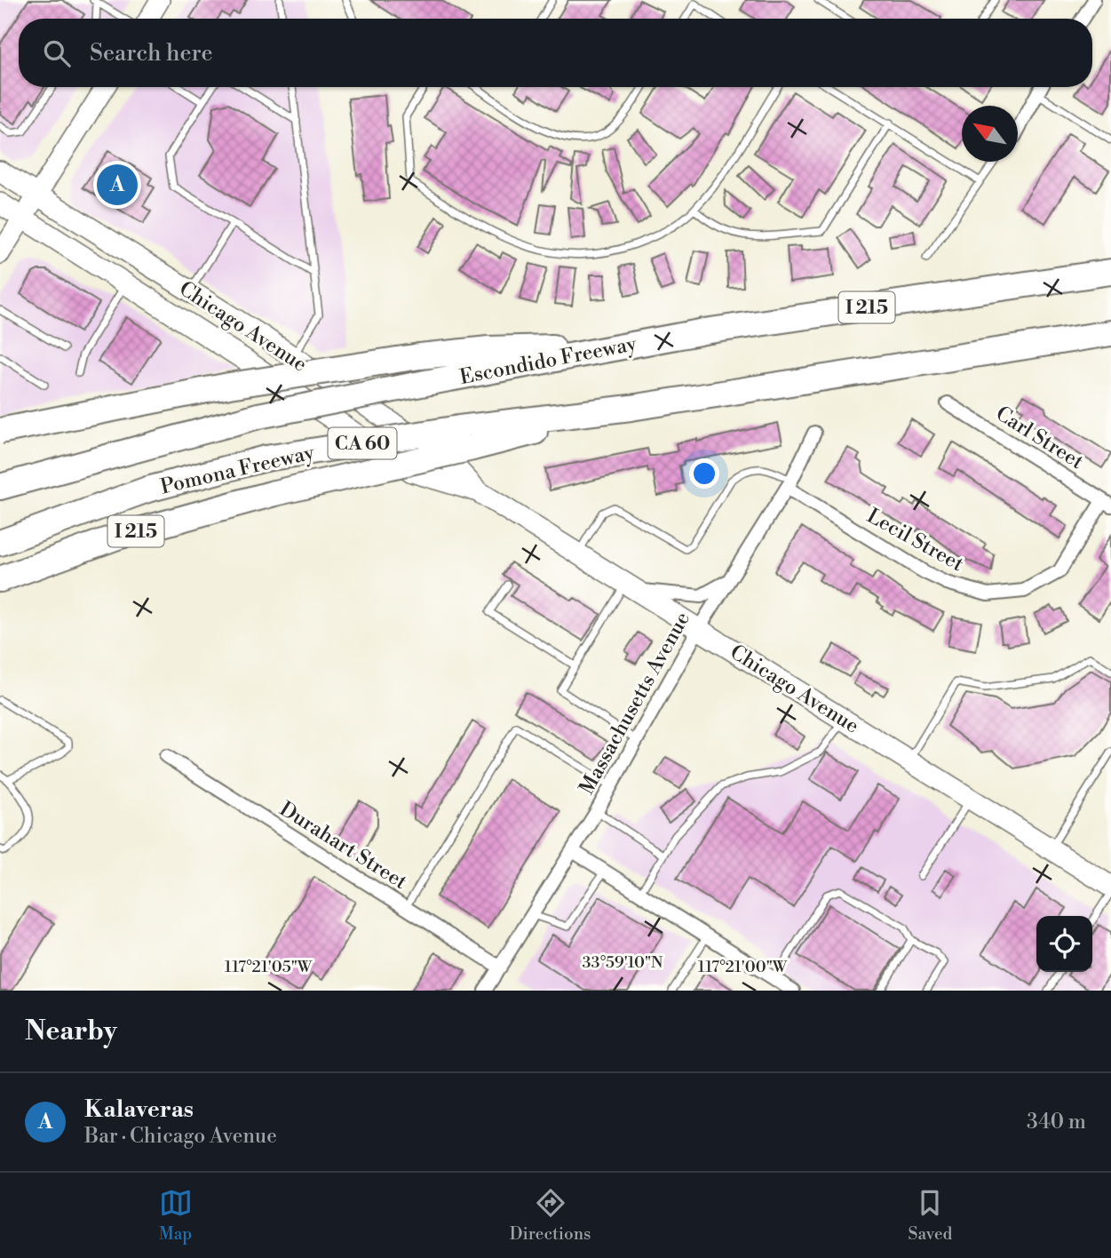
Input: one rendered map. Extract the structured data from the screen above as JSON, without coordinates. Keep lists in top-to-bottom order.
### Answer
{
  "streets": {
    "highway": [
      "I 215",
      "Escondido Freeway",
      "CA 60",
      "Pomona Freeway"
    ],
    "main road": ["Chicago Avenue"],
    "street": [
      "Carl Street",
      "Lecil Street",
      "Massachusetts Avenue",
      "Durahart Street"
    ]
  },
  "crossings": [
    ["I 215", "Escondido Freeway"],
    ["I 215", "Pomona Freeway"],
    ["Chicago Avenue", "Massachusetts Avenue"],
    ["Carl Street", "Lecil Street"],
    ["Lecil Street", "Massachusetts Avenue"],
    ["Massachusetts Avenue", "Durahart Street"]
  ],
  "north": "top left",
  "page": {
    "search": "Search here",
    "pins": "A",
    "heading": "Nearby",
    "list": [
      {
        "mark": "A",
        "name": "Kalaveras",
        "note": "Bar · Chicago Avenue",
        "value": "340 m"
      }
    ],
    "nav": ["Map", "Directions", "Saved"]
  },
  "coordinates": ["33°59'10\"N", "117°21'05\"W", "117°21'00\"W"]
}
